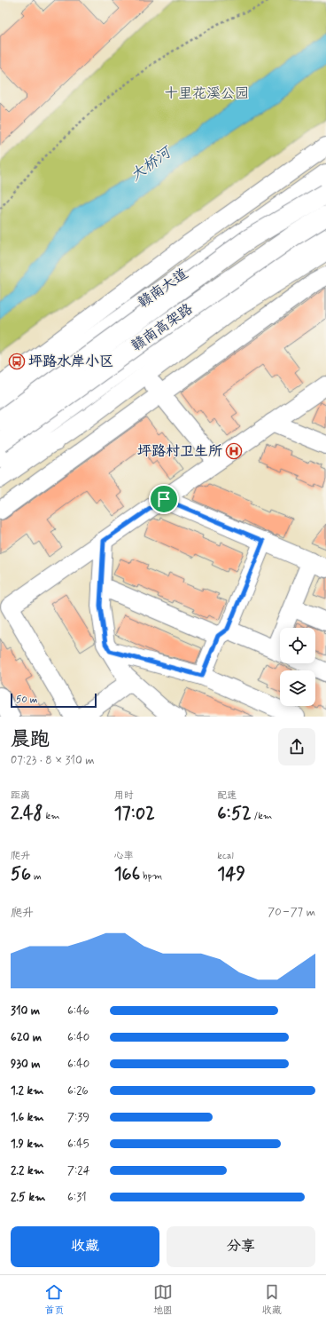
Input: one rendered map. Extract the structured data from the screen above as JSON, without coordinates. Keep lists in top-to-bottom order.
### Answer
{
  "streets": {
    "main road": ["赣南大道", "赣南高架路"]
  },
  "water": ["大桥河"],
  "parks": ["十里花溪公园"],
  "places": {
    "bus stop": ["坪路水岸小区"],
    "hospital": ["坪路村卫生所"]
  },
  "scale_bar": "50 m",
  "page": {
    "scale": "50 m",
    "heading": ["晨跑", "07:23 · 8 × 310 m"],
    "stats": [
      ["距离", "2.48 km"],
      ["用时", "17:02"],
      ["配速", "6:52 /km"],
      ["爬升", "56 m"],
      ["心率", "166 bpm"],
      ["kcal", "149"]
    ],
    "chart": ["爬升", "70–77 m"],
    "list": [
      {
        "name": "310 m",
        "note": "6:46"
      },
      {
        "name": "620 m",
        "note": "6:40"
      },
      {
        "name": "930 m",
        "note": "6:40"
      },
      {
        "name": "1.2 km",
        "note": "6:26"
      },
      {
        "name": "1.6 km",
        "note": "7:39"
      },
      {
        "name": "1.9 km",
        "note": "6:45"
      },
      {
        "name": "2.2 km",
        "note": "7:24"
      },
      {
        "name": "2.5 km",
        "note": "6:31"
      }
    ],
    "buttons": ["收藏", "分享"],
    "tabs": ["首页", "地图", "收藏"]
  }
}
